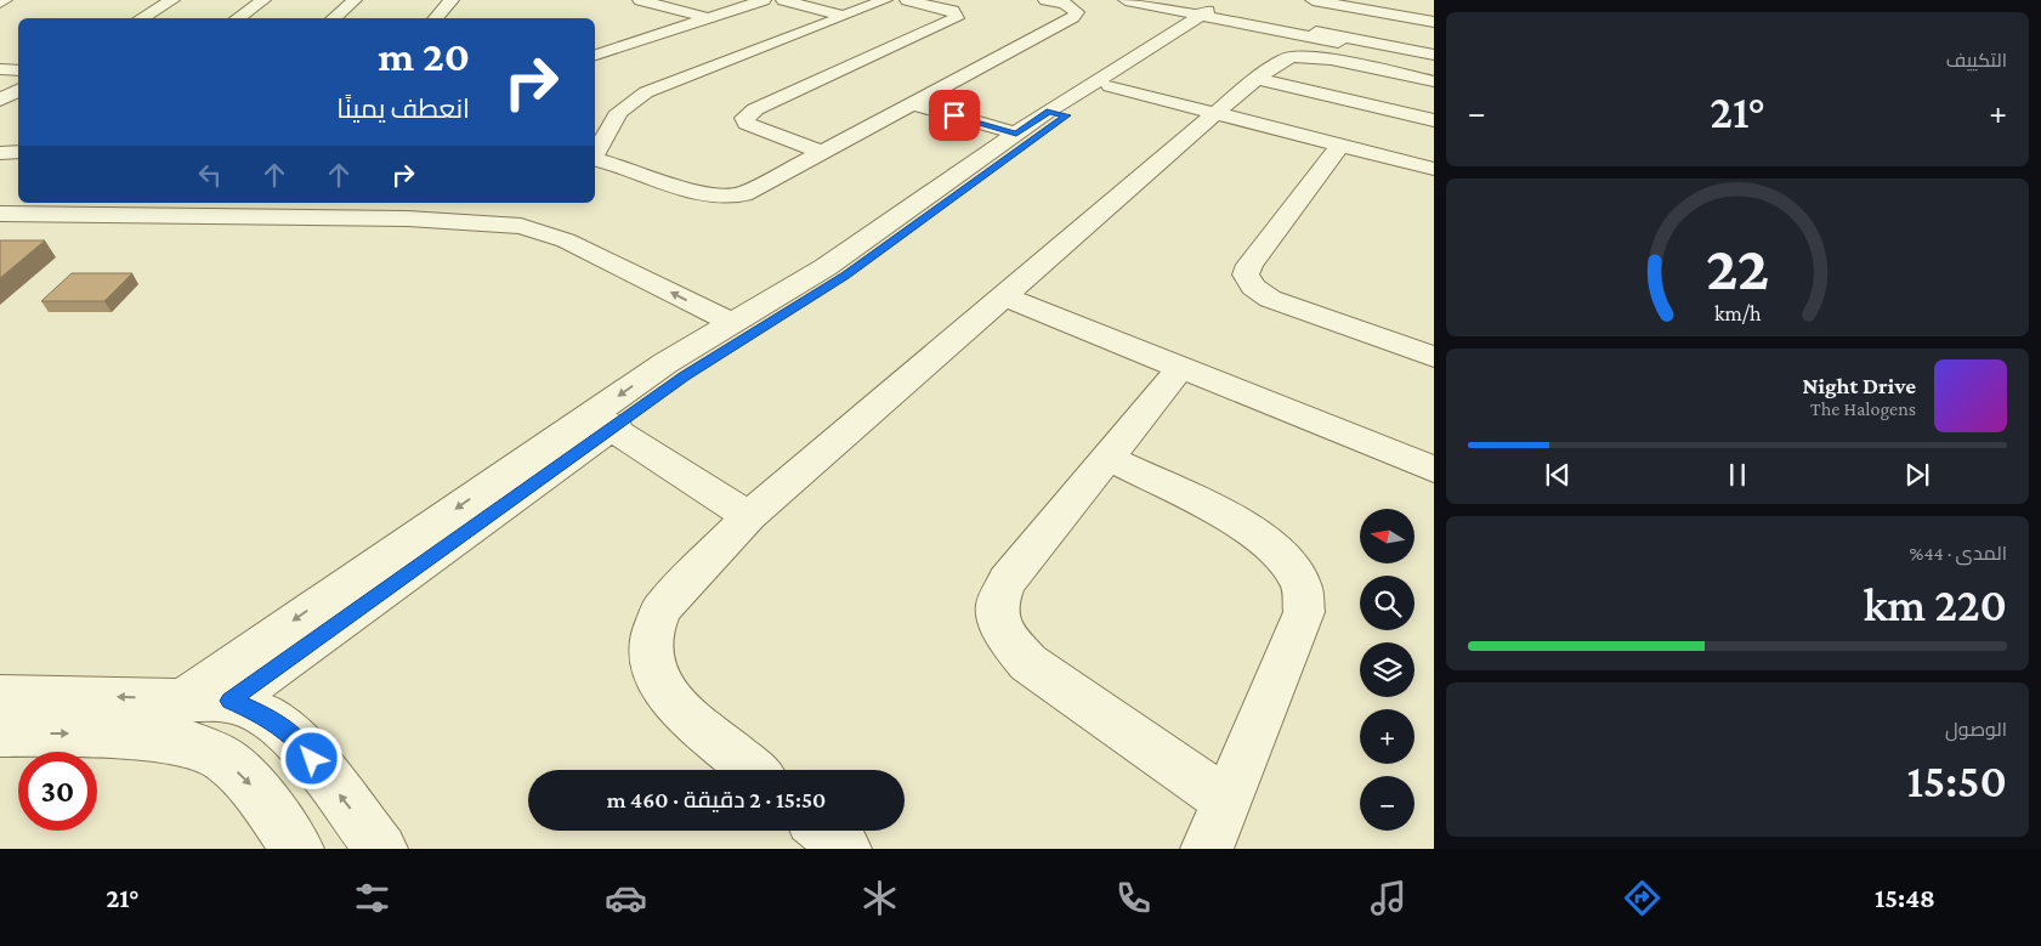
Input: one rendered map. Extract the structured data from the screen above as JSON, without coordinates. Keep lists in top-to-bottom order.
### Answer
{
  "north": "left",
  "page": {
    "tile": [
      "التكييف",
      ["المدى · 44%", "220 km"],
      ["الوصول", "15:50"]
    ],
    "turn": ["20 m", "انعطف يمينًا"],
    "heat": ["−", "21°", "+"],
    "song": ["Night Drive", "The Halogens"],
    "map_buttons": ["+", "−"],
    "limit": "30",
    "trip": "15:50 · 2 دقيقة · 460 m",
    "tabs": ["15:48", "21°"],
    "gauge": ["22", "km/h"]
  }
}
